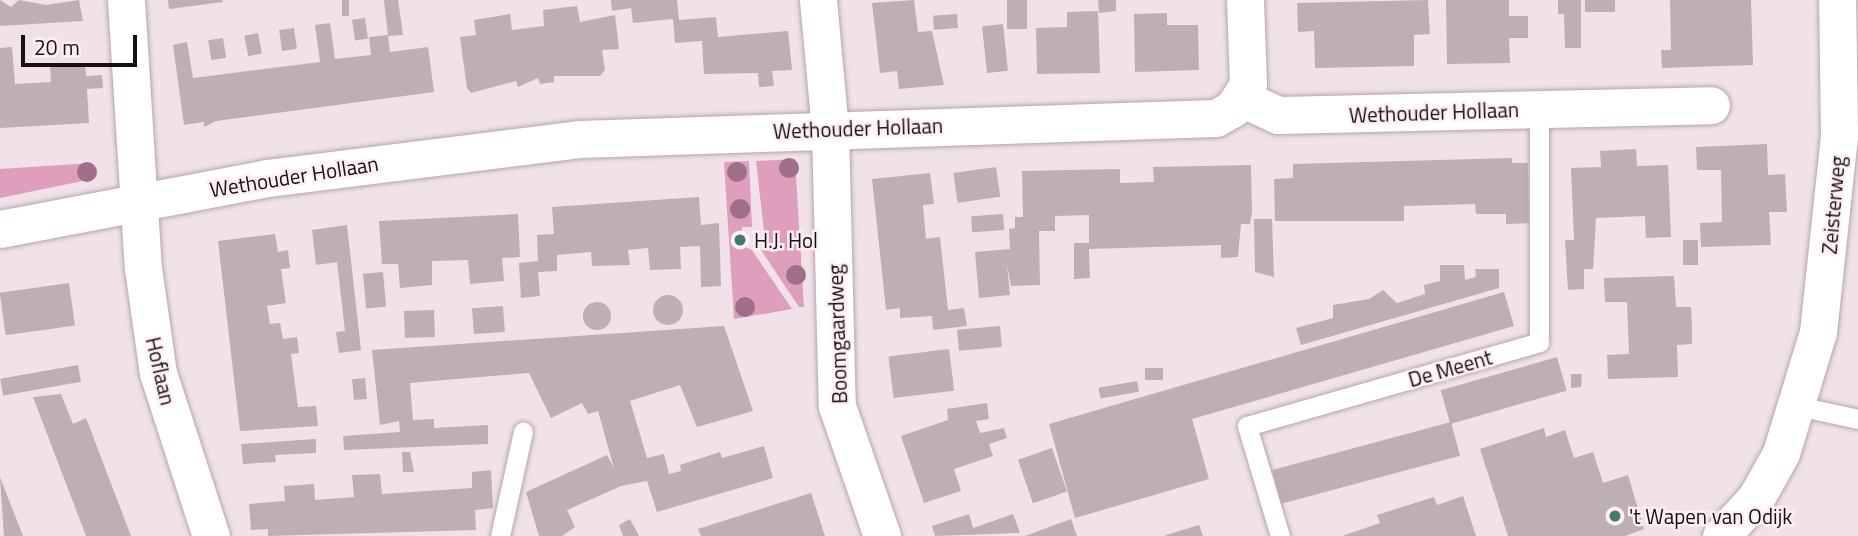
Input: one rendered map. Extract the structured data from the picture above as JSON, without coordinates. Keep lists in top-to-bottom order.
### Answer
{
  "streets": {
    "street": [
      "Wethouder Hollaan",
      "Zeisterweg",
      "Boomgaardweg",
      "Hoflaan"
    ],
    "lane": ["De Meent"]
  },
  "crossings": [
    ["Wethouder Hollaan", "Boomgaardweg"],
    ["Wethouder Hollaan", "De Meent"],
    ["Wethouder Hollaan", "Hoflaan"]
  ],
  "places": ["H.J. Hol", "'t Wapen van Odijk"],
  "scale_bar": "20 m"
}
